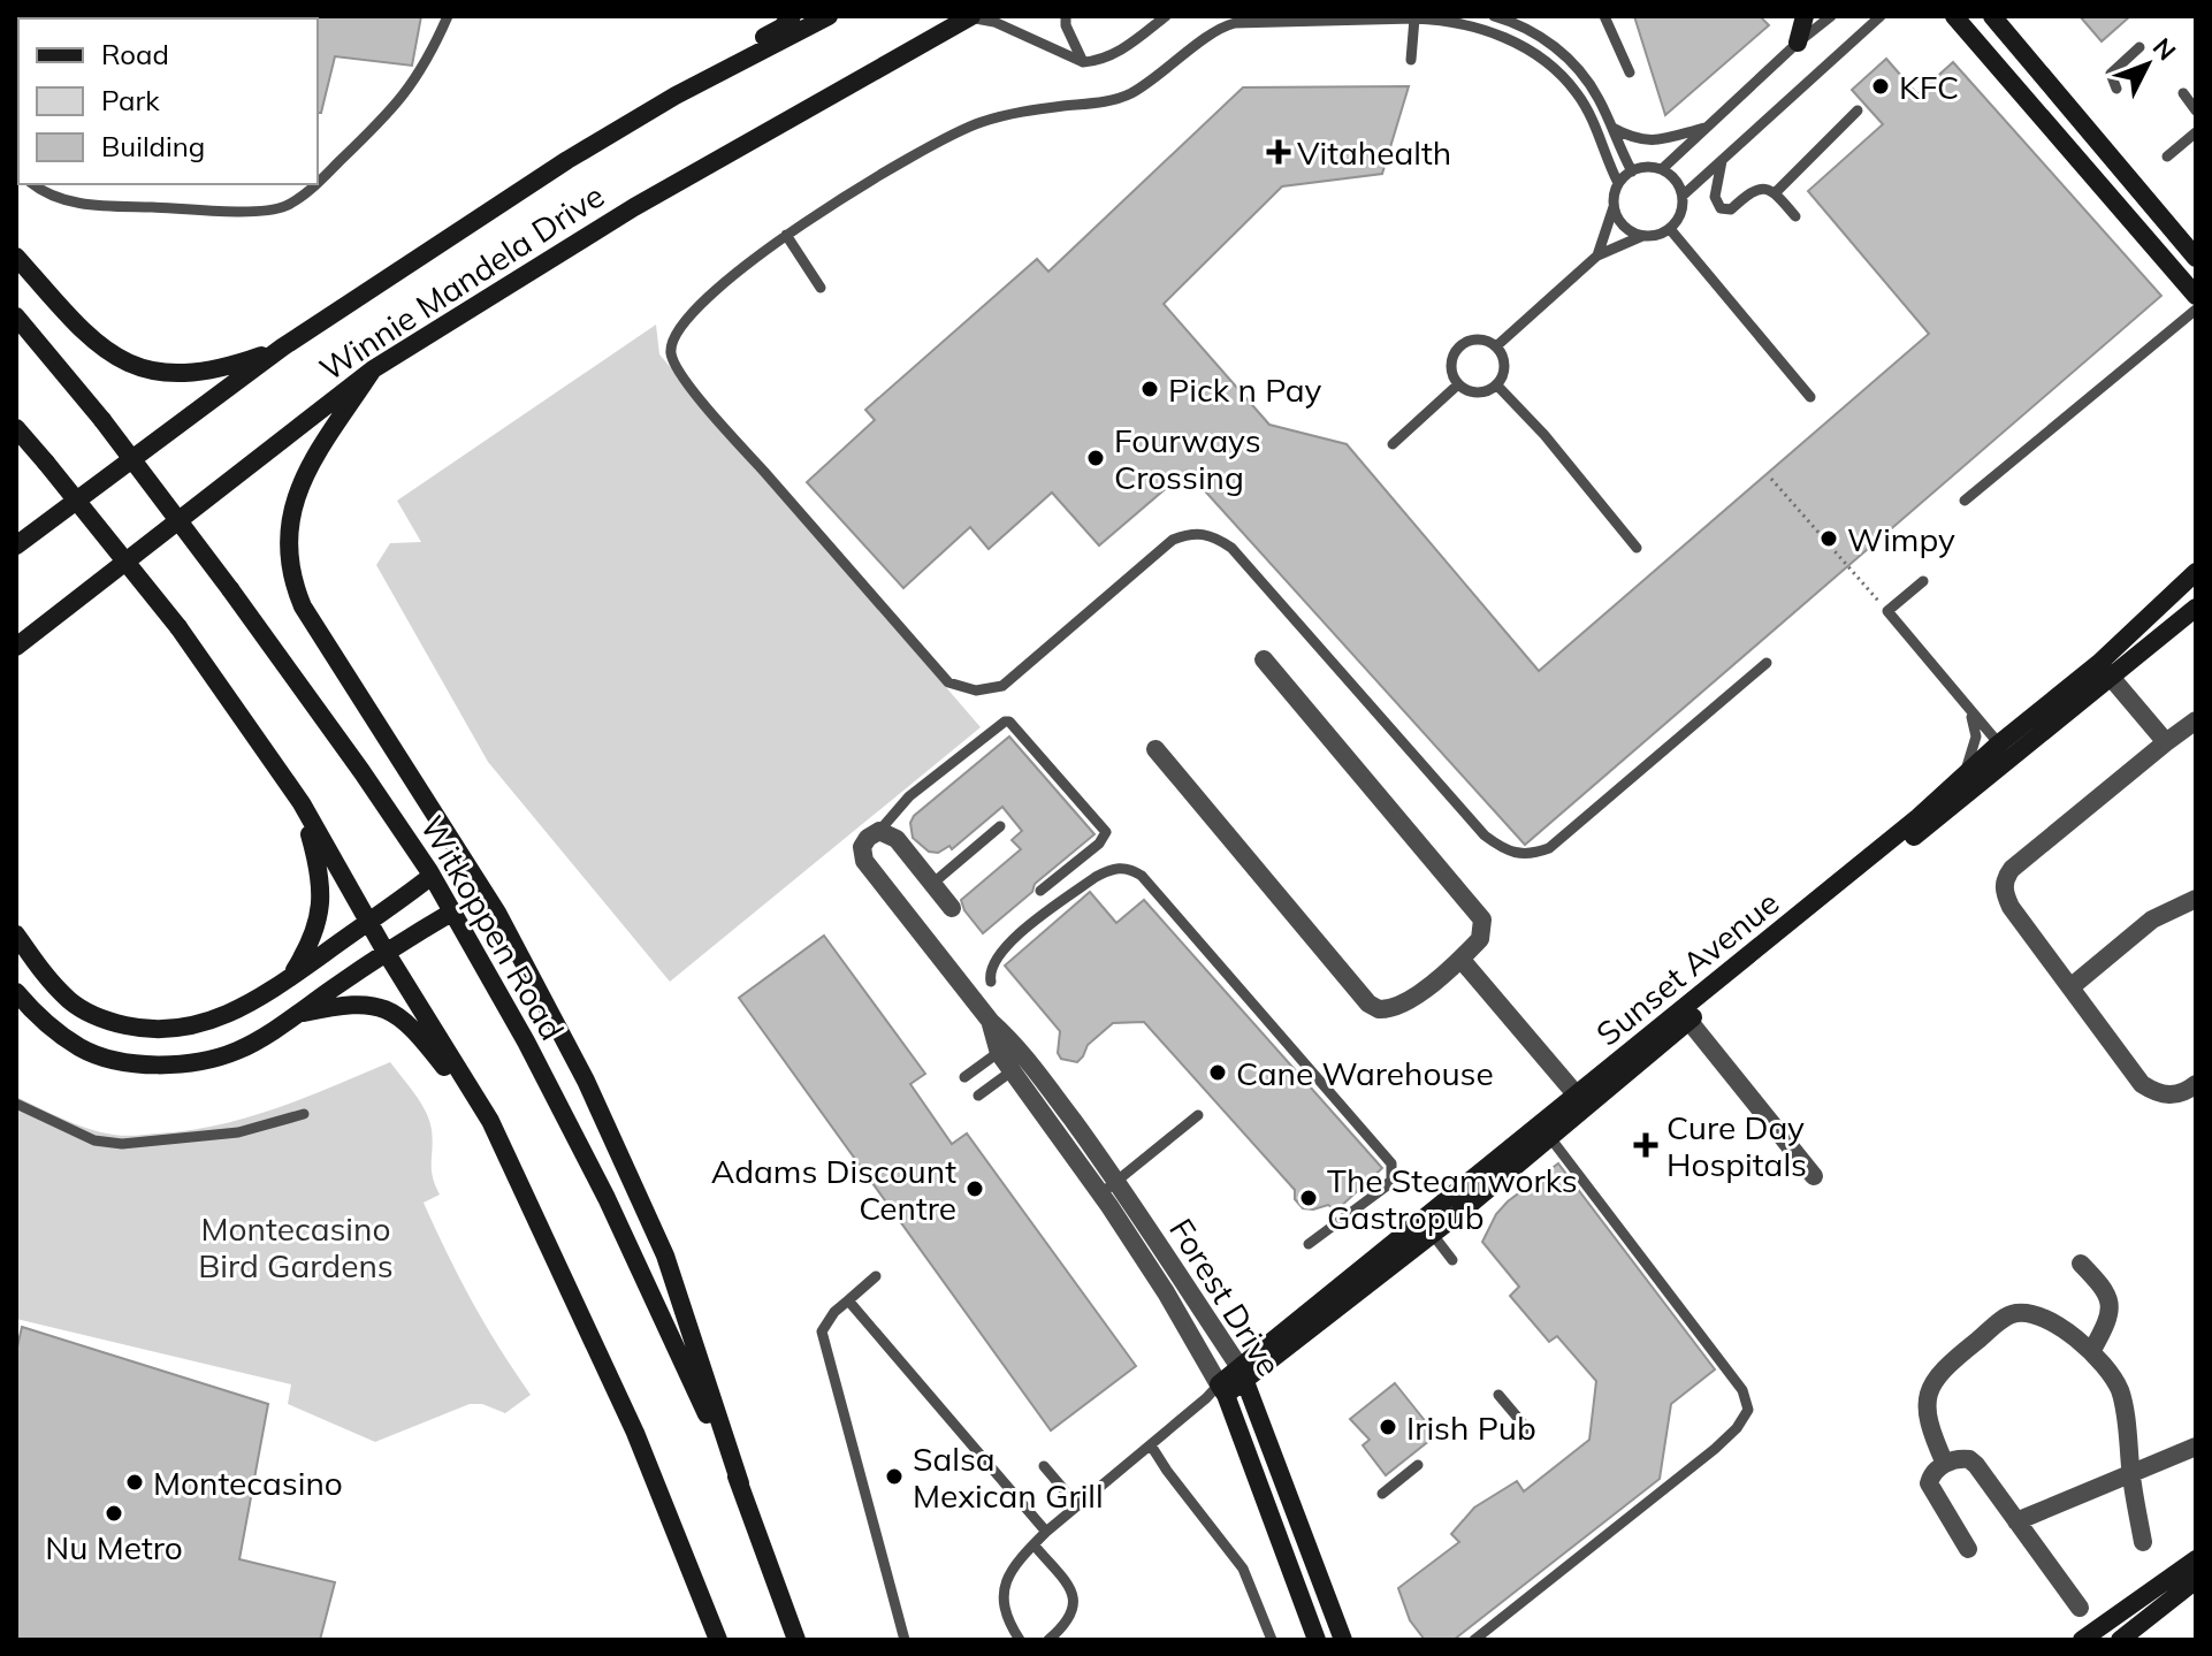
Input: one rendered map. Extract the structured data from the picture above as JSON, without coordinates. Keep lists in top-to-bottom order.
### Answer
{
  "streets": {
    "main road": [
      "Winnie Mandela Drive",
      "Witkoppen Road",
      "Sunset Avenue",
      "Forest Drive"
    ]
  },
  "crossings": [
    ["Sunset Avenue", "Forest Drive"]
  ],
  "parks": ["Montecasino Bird Gardens"],
  "places": {
    "other": [
      "KFC",
      "Pick n Pay",
      "Fourways Crossing",
      "Wimpy",
      "Cane Warehouse",
      "Adams Discount Centre",
      "The Steamworks Gastropub",
      "Irish Pub",
      "Salsa Mexican Grill",
      "Montecasino",
      "Nu Metro"
    ],
    "health": ["Vitahealth", "Cure Day Hospitals"]
  },
  "legend": ["Road", "Park", "Building"],
  "north": "top right"
}
